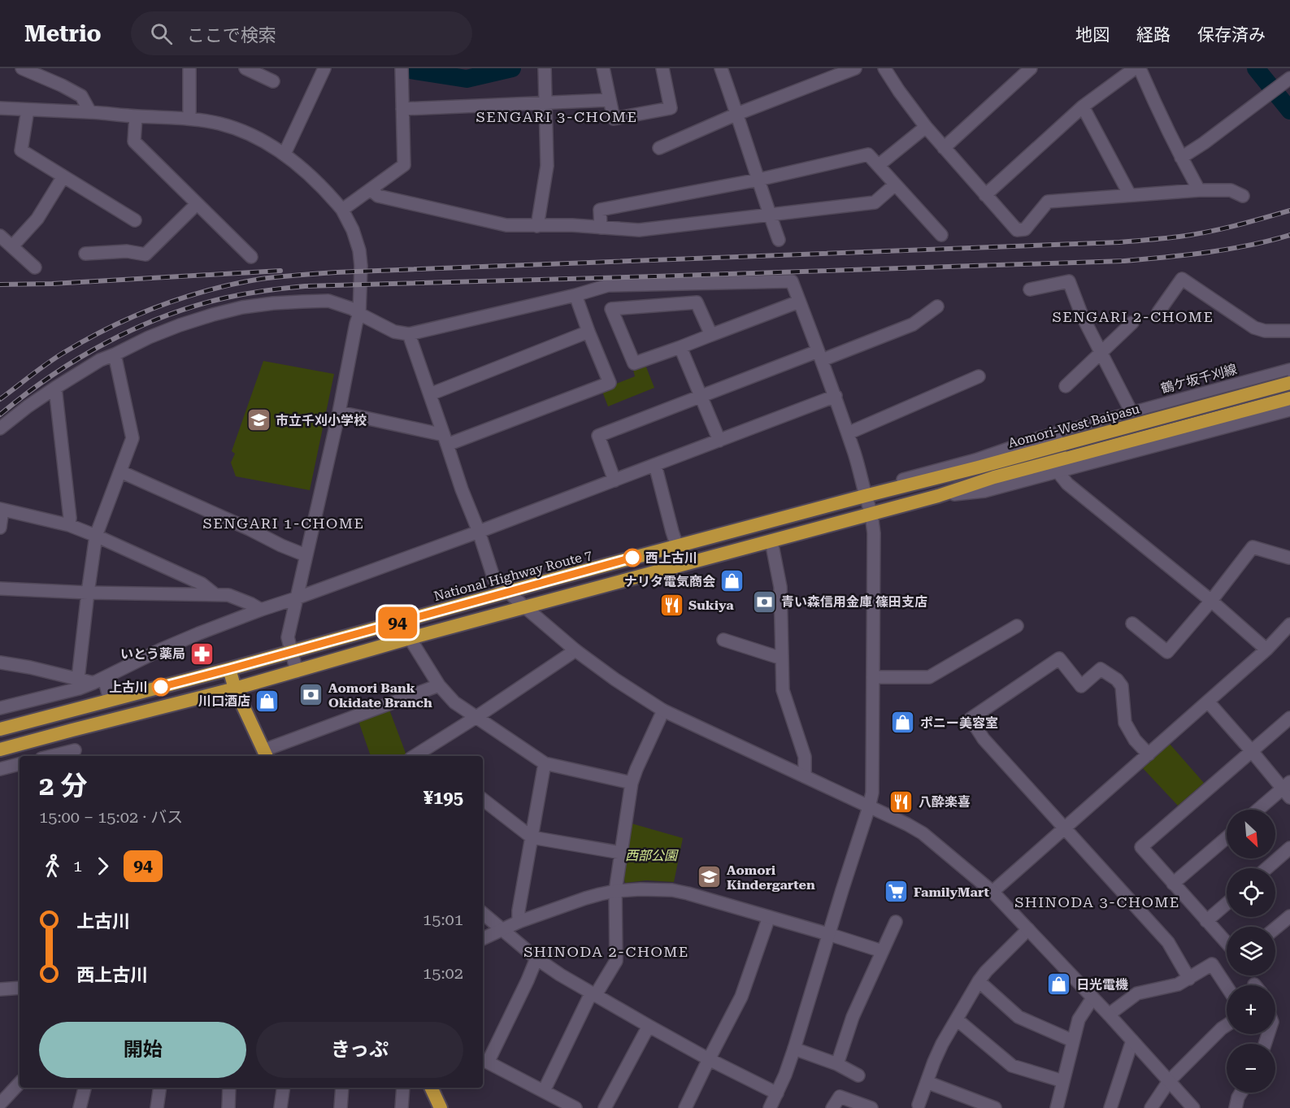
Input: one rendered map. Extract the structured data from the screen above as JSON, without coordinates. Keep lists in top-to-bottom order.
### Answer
{
  "streets": {
    "highway": ["Aomori-West Baipasu", "National Highway Route 7"],
    "street": ["鶴ケ坂千刈線"]
  },
  "crossings": [
    ["鶴ケ坂千刈線", "Aomori-West Baipasu"],
    ["鶴ケ坂千刈線", "National Highway Route 7"],
    ["Aomori-West Baipasu", "National Highway Route 7"]
  ],
  "districts": [
    "SENGARI 3-CHOME",
    "SENGARI 2-CHOME",
    "SENGARI 1-CHOME",
    "SHINODA 3-CHOME",
    "SHINODA 2-CHOME"
  ],
  "parks": ["西部公園"],
  "places": {
    "school or university": ["市立千刈小学校", "Aomori Kindergarten"],
    "other": ["西上古川", "上古川"],
    "shop": [
      "ナリタ電気商会",
      "川口酒店",
      "ポニー美容室",
      "日光電機"
    ],
    "bank": ["青い森信用金庫 篠田支店", "Aomori Bank Okidate Branch"],
    "restaurant": ["Sukiya", "八酔楽喜"],
    "pharmacy": ["いとう薬局"],
    "supermarket": ["FamilyMart"]
  },
  "lines": ["bus line 94"],
  "north": "bottom right",
  "page": {
    "header": "Metrio",
    "search": "ここで検索",
    "nav": ["地図", "経路", "保存済み"],
    "on_map": "94",
    "heading": ["2 分", "15:00 – 15:02 · バス", "¥195"],
    "map_buttons": ["+", "−"],
    "legs": ["1", "94"],
    "list": [
      {
        "name": "上古川",
        "value": "15:01"
      },
      {
        "name": "西上古川",
        "value": "15:02"
      }
    ],
    "buttons": ["開始", "きっぷ"]
  }
}
